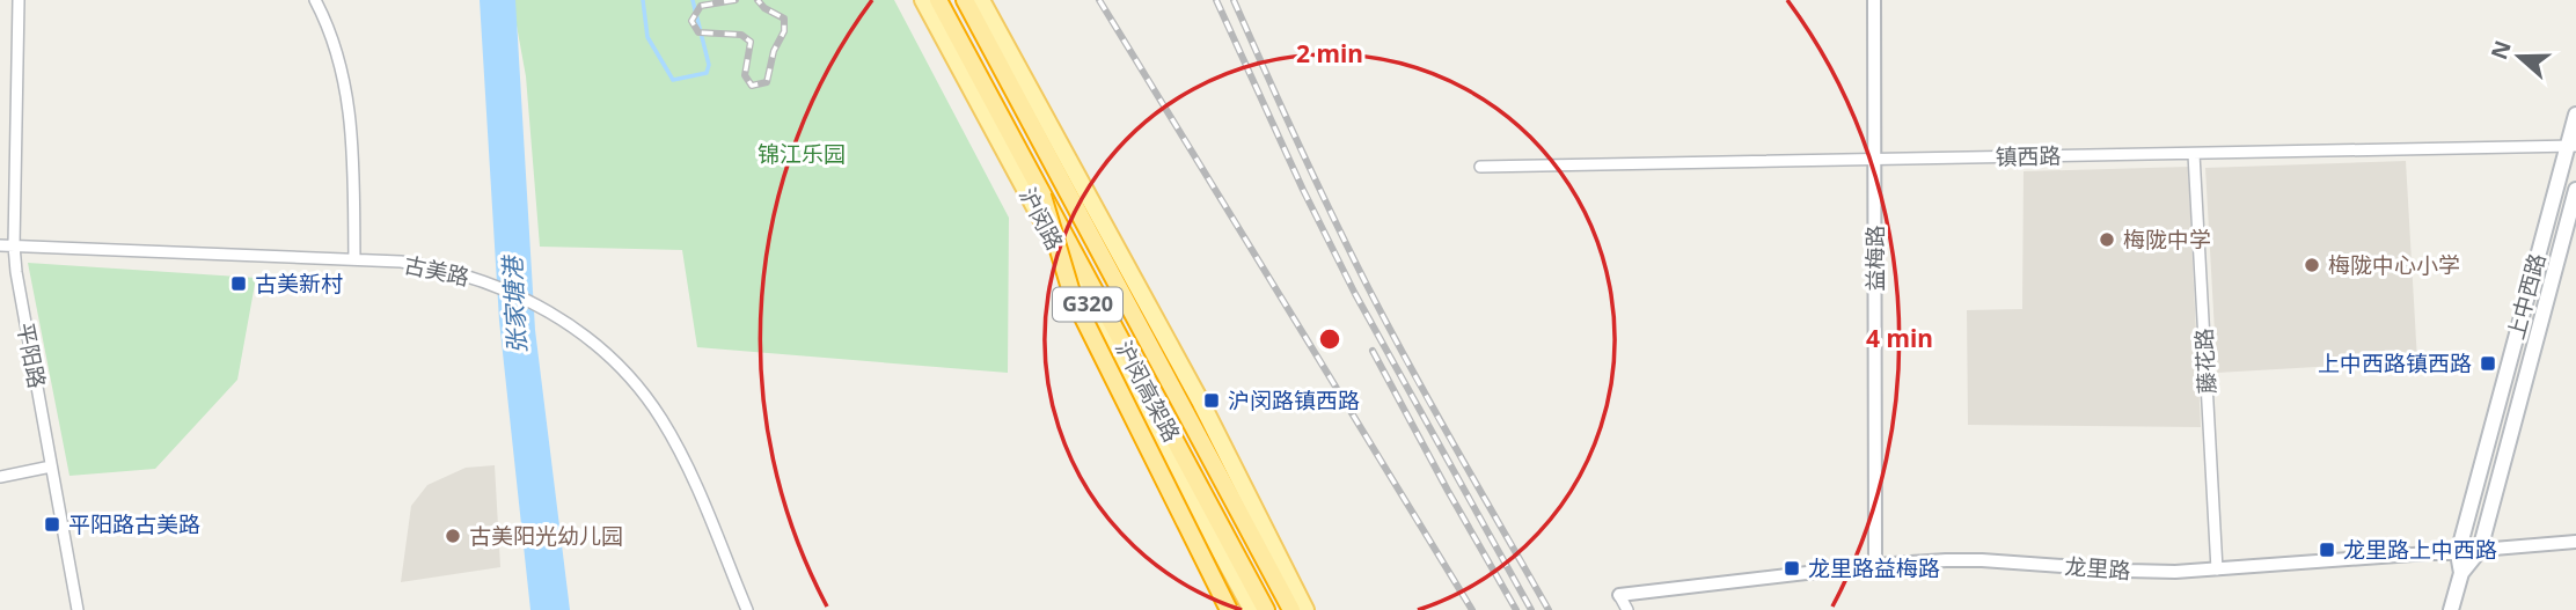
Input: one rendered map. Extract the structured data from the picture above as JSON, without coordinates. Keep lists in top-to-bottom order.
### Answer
{
  "streets": {
    "highway": ["沪闵高架路"],
    "main road": ["沪闵路", "上中西路", "G320"],
    "street": [
      "镇西路",
      "益梅路",
      "古美路",
      "平阳路",
      "藤花路",
      "龙里路"
    ]
  },
  "crossings": [
    ["镇西路", "益梅路"],
    ["镇西路", "上中西路"],
    ["镇西路", "藤花路"],
    ["益梅路", "龙里路"],
    ["古美路", "平阳路"],
    ["上中西路", "龙里路"],
    ["藤花路", "龙里路"]
  ],
  "water": ["张家塘港"],
  "parks": ["锦江乐园"],
  "places": {
    "other": ["梅陇中学", "梅陇中心小学", "古美阳光幼儿园"],
    "transit": [
      "古美新村",
      "上中西路镇西路",
      "沪闵路镇西路",
      "平阳路古美路",
      "龙里路上中西路",
      "龙里路益梅路"
    ]
  },
  "north": "left",
  "rings": ["2 min", "4 min"]
}
